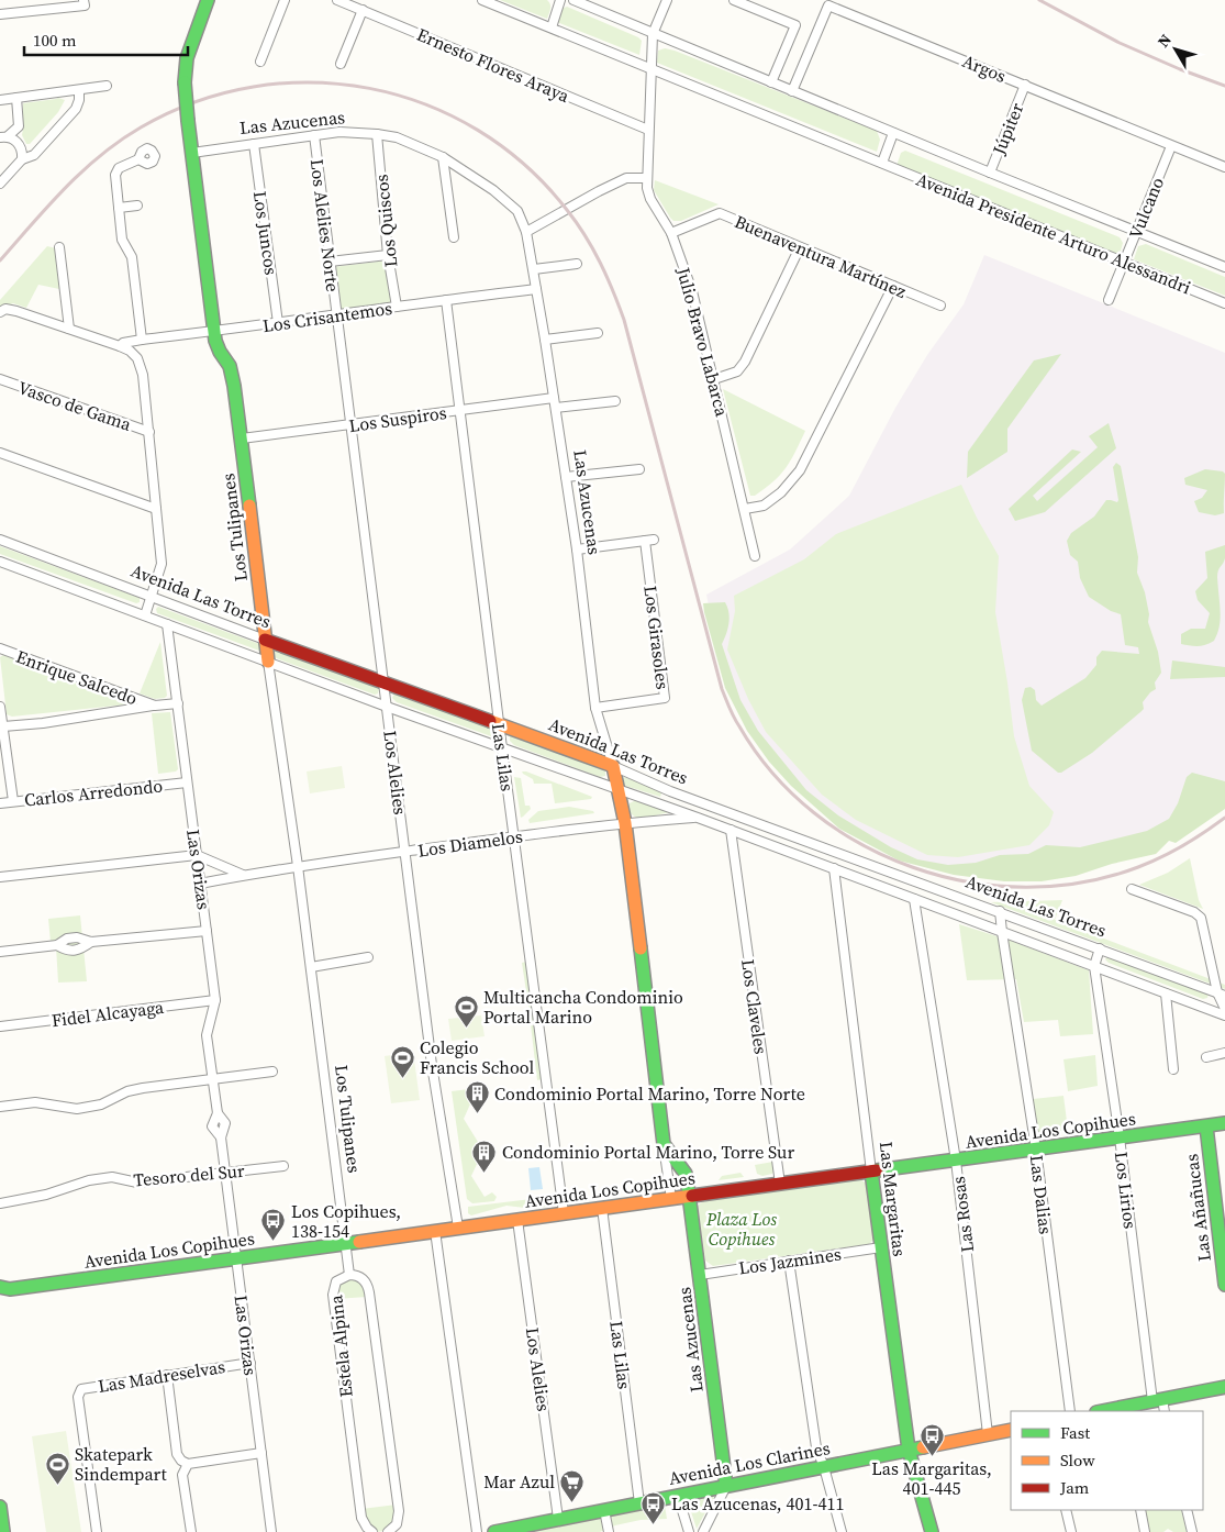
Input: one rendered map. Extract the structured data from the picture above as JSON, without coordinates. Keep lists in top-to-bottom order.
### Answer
{
  "streets": {
    "main road": [
      "Las Azucenas",
      "Los Tulipanes",
      "Avenida Las Torres",
      "Avenida Los Copihues",
      "Las Margaritas",
      "Las Añañucas",
      "Avenida Los Clarines"
    ],
    "street": [
      "Ernesto Flores Araya",
      "Argos",
      "Júpiter",
      "Vulcano",
      "Los Quiscos",
      "Los Alelies Norte",
      "Los Juncos",
      "Avenida Presidente Arturo Alessandri",
      "Buenaventura Martínez",
      "Los Crisantemos",
      "Julio Bravo Labarca",
      "Vasco de Gama",
      "Los Suspiros",
      "Los Girasoles",
      "Enrique Salcedo",
      "Las Lilas",
      "Los Alelies",
      "Carlos Arredondo",
      "Los Diamelos",
      "Las Orizas",
      "Los Claveles",
      "Fidel Alcayaga",
      "Tesoro del Sur",
      "Los Lirios",
      "Las Dalias",
      "Las Rosas",
      "Los Jazmines",
      "Estela Alpina",
      "Las Madreselvas"
    ]
  },
  "crossings": [
    ["Ernesto Flores Araya", "Julio Bravo Labarca"],
    ["Argos", "Júpiter"],
    ["Argos", "Vulcano"],
    ["Argos", "Avenida Presidente Arturo Alessandri"],
    ["Las Azucenas", "Los Quiscos"],
    ["Las Azucenas", "Los Alelies Norte"],
    ["Las Azucenas", "Los Juncos"],
    ["Las Azucenas", "Los Crisantemos"],
    ["Las Azucenas", "Los Suspiros"],
    ["Las Azucenas", "Los Tulipanes"],
    ["Las Azucenas", "Avenida Las Torres"],
    ["Las Azucenas", "Los Girasoles"],
    ["Las Azucenas", "Los Diamelos"],
    ["Las Azucenas", "Avenida Los Copihues"],
    ["Las Azucenas", "Los Jazmines"],
    ["Las Azucenas", "Avenida Los Clarines"],
    ["Júpiter", "Avenida Presidente Arturo Alessandri"],
    ["Vulcano", "Avenida Presidente Arturo Alessandri"],
    ["Los Quiscos", "Los Crisantemos"],
    ["Los Alelies Norte", "Los Crisantemos"],
    ["Los Alelies Norte", "Los Alelies"],
    ["Los Juncos", "Los Crisantemos"],
    ["Avenida Presidente Arturo Alessandri", "Julio Bravo Labarca"],
    ["Buenaventura Martínez", "Julio Bravo Labarca"],
    ["Los Crisantemos", "Los Tulipanes"],
    ["Los Crisantemos", "Las Lilas"],
    ["Los Crisantemos", "Los Alelies"],
    ["Los Suspiros", "Los Tulipanes"],
    ["Los Suspiros", "Las Lilas"],
    ["Los Suspiros", "Los Alelies"],
    ["Los Tulipanes", "Avenida Las Torres"],
    ["Los Tulipanes", "Los Diamelos"],
    ["Los Tulipanes", "Avenida Los Copihues"],
    ["Los Tulipanes", "Estela Alpina"],
    ["Avenida Las Torres", "Las Lilas"],
    ["Avenida Las Torres", "Los Alelies"],
    ["Avenida Las Torres", "Los Diamelos"],
    ["Avenida Las Torres", "Las Orizas"],
    ["Avenida Las Torres", "Los Claveles"],
    ["Avenida Las Torres", "Los Lirios"],
    ["Avenida Las Torres", "Las Dalias"],
    ["Avenida Las Torres", "Las Margaritas"],
    ["Avenida Las Torres", "Las Rosas"],
    ["Enrique Salcedo", "Las Orizas"],
    ["Las Lilas", "Los Diamelos"],
    ["Las Lilas", "Avenida Los Copihues"],
    ["Las Lilas", "Avenida Los Clarines"],
    ["Los Alelies", "Los Diamelos"],
    ["Los Alelies", "Avenida Los Copihues"],
    ["Los Alelies", "Avenida Los Clarines"],
    ["Carlos Arredondo", "Las Orizas"],
    ["Los Diamelos", "Las Orizas"],
    ["Las Orizas", "Fidel Alcayaga"],
    ["Las Orizas", "Avenida Los Copihues"],
    ["Las Orizas", "Tesoro del Sur"],
    ["Las Orizas", "Las Madreselvas"],
    ["Los Claveles", "Avenida Los Copihues"],
    ["Avenida Los Copihues", "Los Lirios"],
    ["Avenida Los Copihues", "Las Dalias"],
    ["Avenida Los Copihues", "Las Margaritas"],
    ["Avenida Los Copihues", "Las Añañucas"],
    ["Avenida Los Copihues", "Las Rosas"],
    ["Las Margaritas", "Los Jazmines"],
    ["Las Margaritas", "Avenida Los Clarines"],
    ["Las Rosas", "Avenida Los Clarines"]
  ],
  "parks": ["Plaza Los Copihues"],
  "places": {
    "sports": ["Multicancha Condominio Portal Marino", "Colegio Francis School", "Skatepark Sindempart"],
    "building": ["Condominio Portal Marino, Torre Norte", "Condominio Portal Marino, Torre Sur"],
    "bus stop": ["Los Copihues, 138-154", "Las Margaritas, 401-445", "Las Azucenas, 401-411"],
    "supermarket": ["Mar Azul"]
  },
  "legend": ["Fast", "Slow", "Jam"],
  "scale_bar": "100 m",
  "north": "top left"
}
